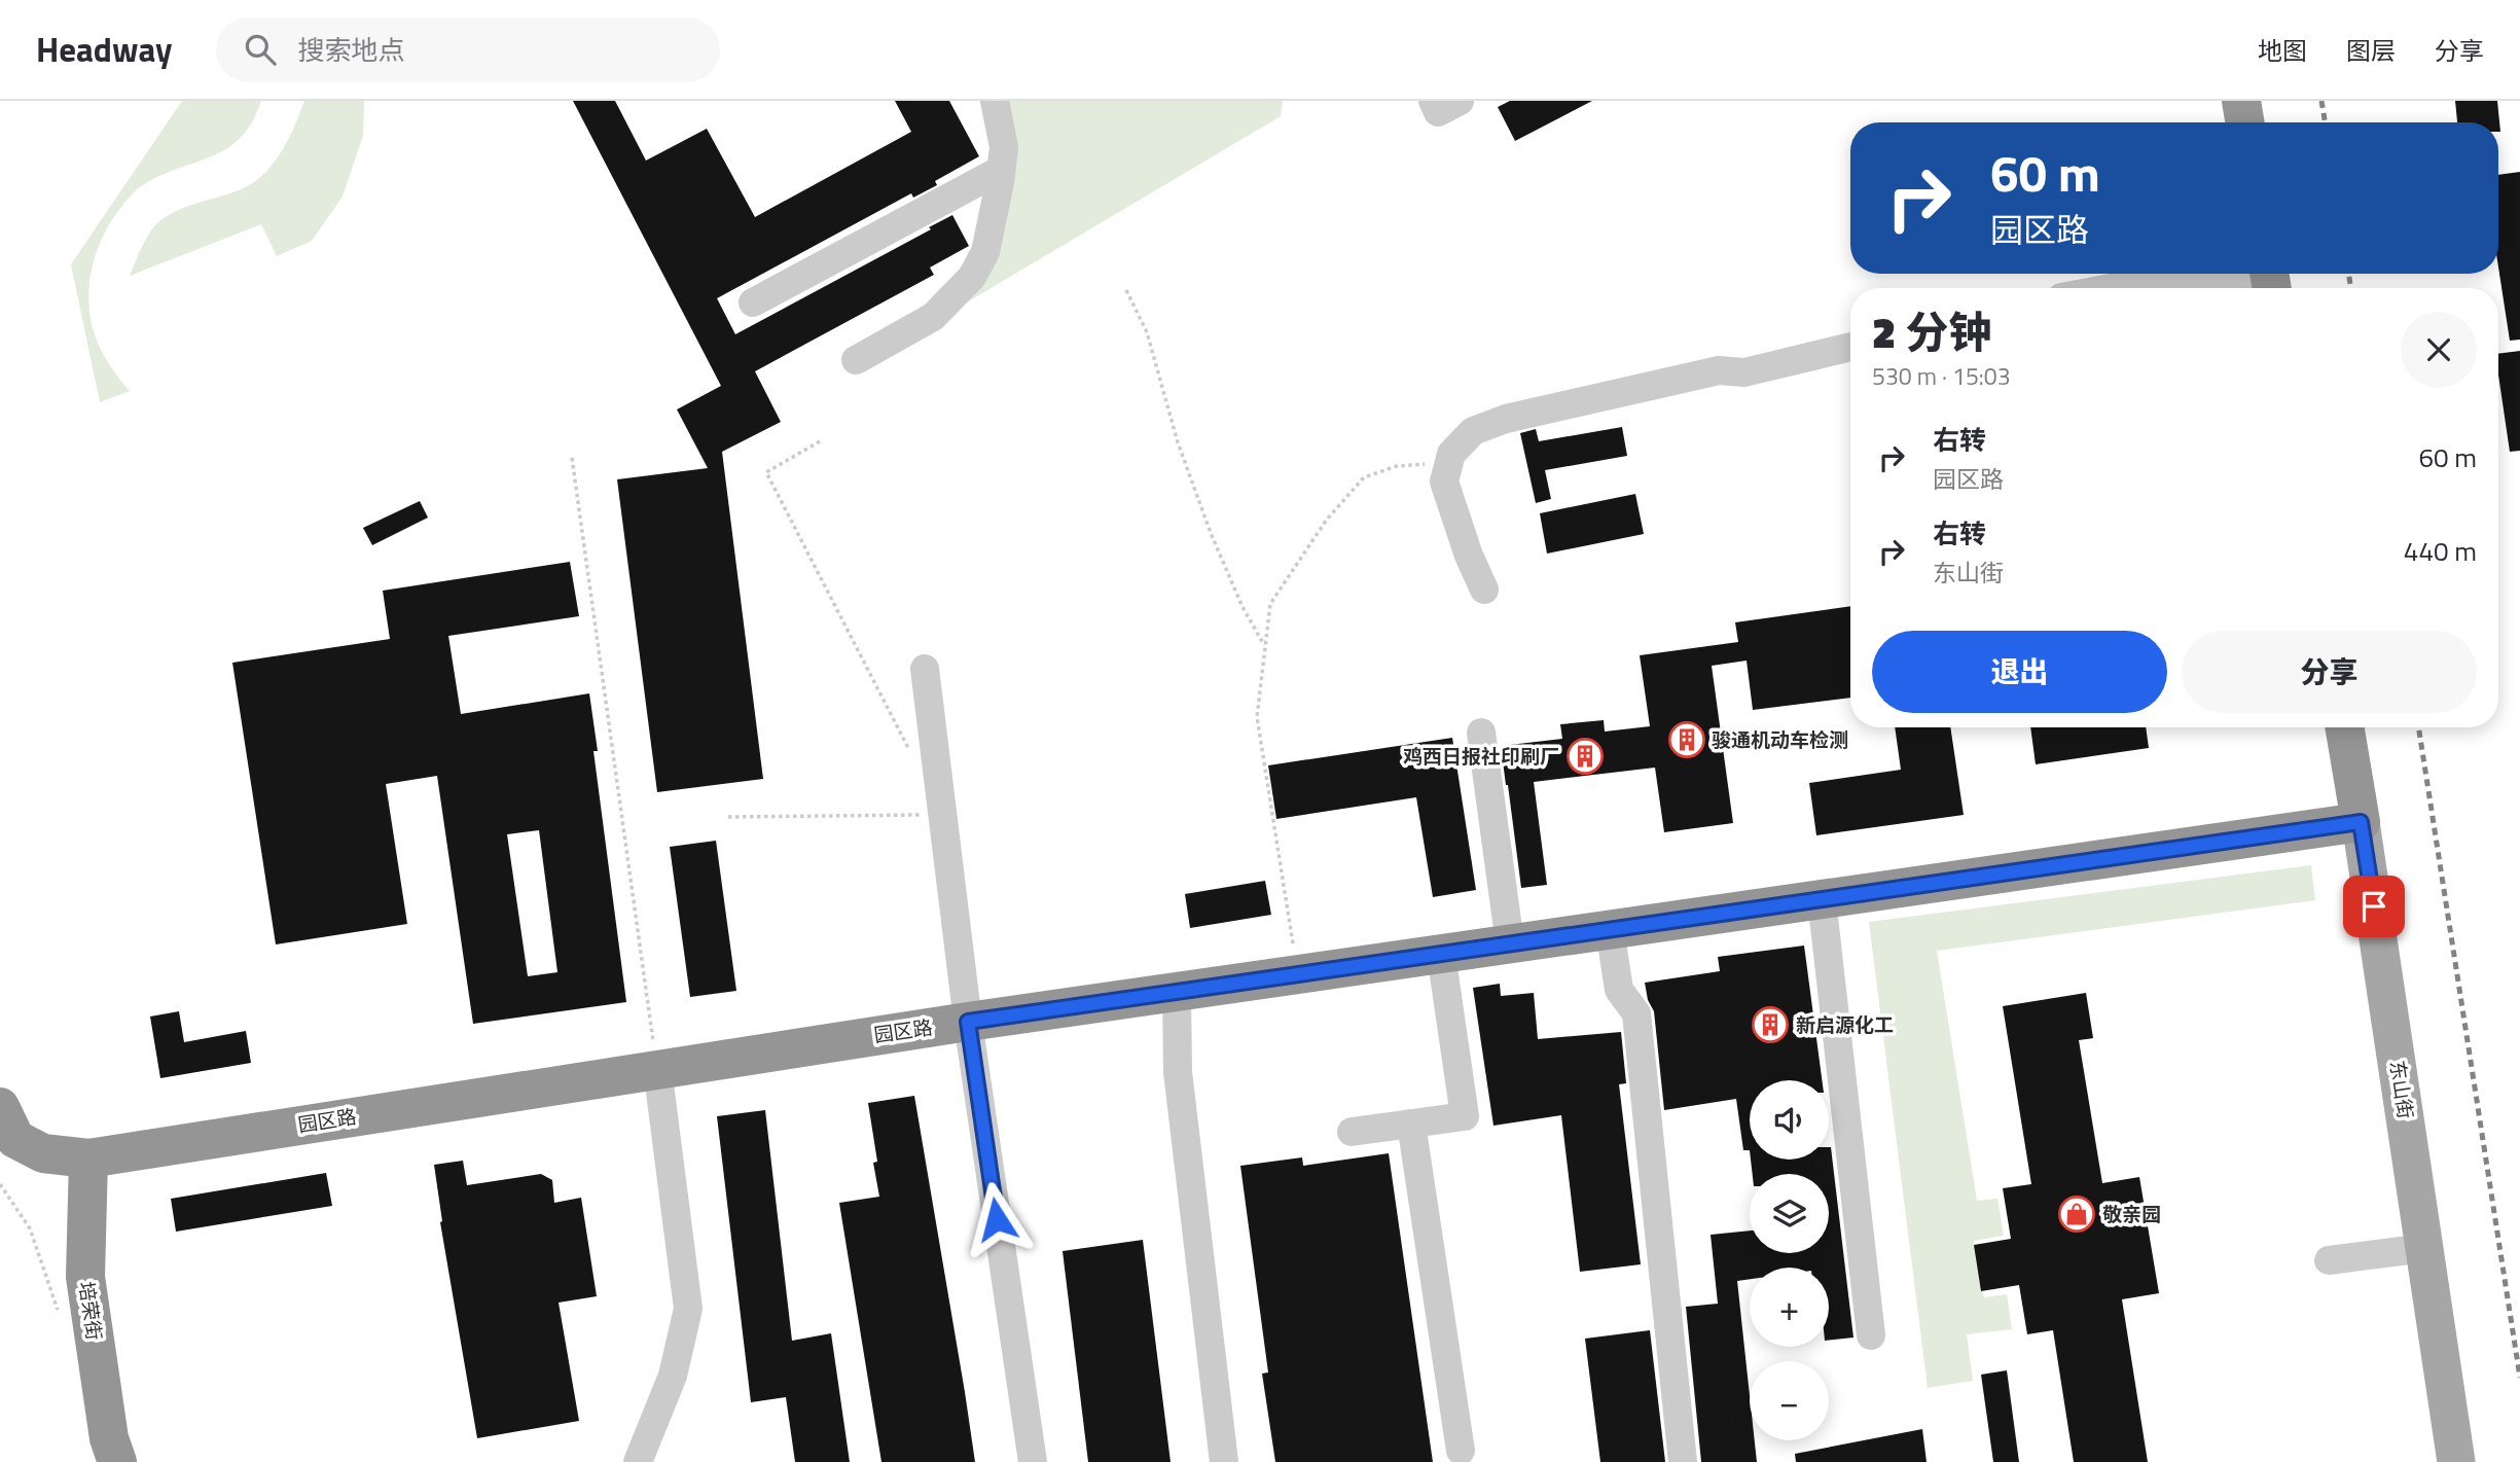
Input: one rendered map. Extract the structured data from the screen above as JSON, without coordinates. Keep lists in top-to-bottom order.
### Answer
{
  "streets": {
    "highway": ["园区路", "东山街", "培荣街"]
  },
  "crossings": [
    ["园区路", "东山街"],
    ["园区路", "培荣街"]
  ],
  "places": {
    "building": ["骏通机动车检测", "鸡西日报社印刷厂", "新启源化工"],
    "shop": ["敬亲园"]
  },
  "page": {
    "header": "Headway",
    "search": "搜索地点",
    "nav": ["地图", "图层", "分享"],
    "turn": ["60 m", "园区路"],
    "heading": ["2 分钟", "530 m · 15:03"],
    "list": [
      {
        "name": "右转",
        "note": "园区路",
        "value": "60 m"
      },
      {
        "name": "右转",
        "note": "东山街",
        "value": "440 m"
      }
    ],
    "buttons": ["退出", "分享"],
    "map_buttons": ["+", "−"]
  }
}
